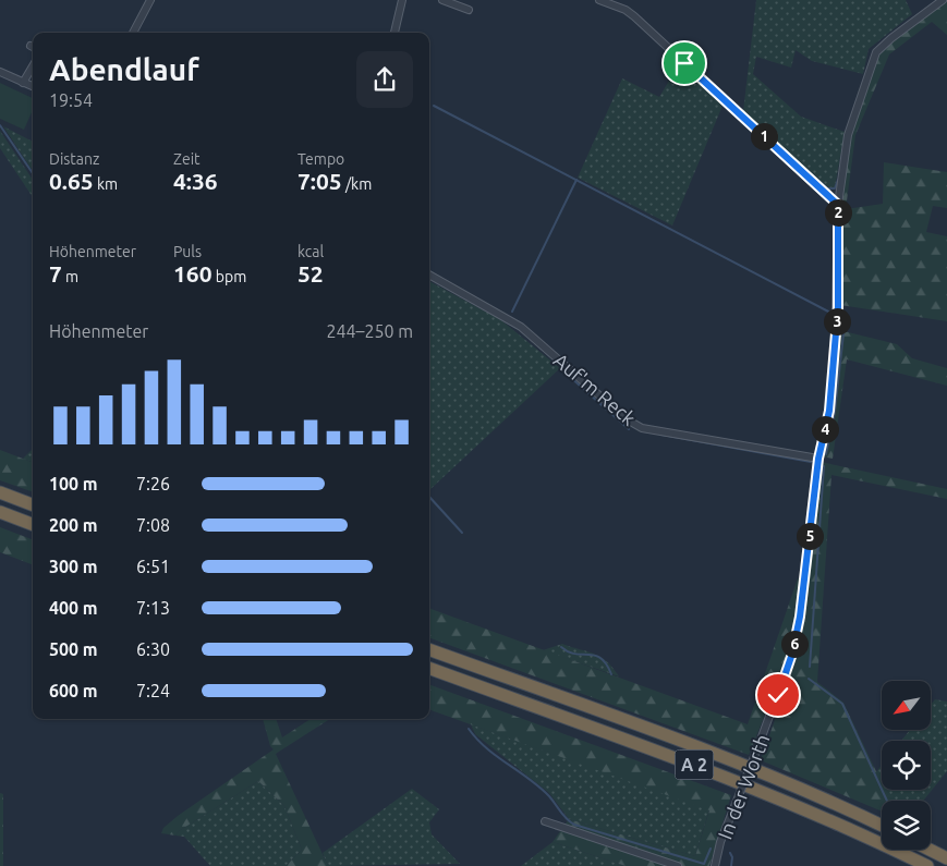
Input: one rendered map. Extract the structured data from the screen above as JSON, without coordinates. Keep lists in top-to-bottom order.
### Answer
{
  "streets": {
    "highway": ["A 2"],
    "street": ["Auf'm Reck", "In der Worth"]
  },
  "crossings": [
    ["Auf'm Reck", "In der Worth"]
  ],
  "north": "bottom left",
  "page": {
    "heading": ["Abendlauf", "19:54"],
    "pins": [
      "1",
      "2",
      "3",
      "4",
      "5",
      "6"
    ],
    "stats": [
      ["Distanz", "0.65 km"],
      ["Zeit", "4:36"],
      ["Tempo", "7:05 /km"],
      ["Höhenmeter", "7 m"],
      ["Puls", "160 bpm"],
      ["kcal", "52"]
    ],
    "chart": ["Höhenmeter", "244–250 m"],
    "list": [
      {
        "name": "100 m",
        "note": "7:26"
      },
      {
        "name": "200 m",
        "note": "7:08"
      },
      {
        "name": "300 m",
        "note": "6:51"
      },
      {
        "name": "400 m",
        "note": "7:13"
      },
      {
        "name": "500 m",
        "note": "6:30"
      },
      {
        "name": "600 m",
        "note": "7:24"
      }
    ]
  }
}
